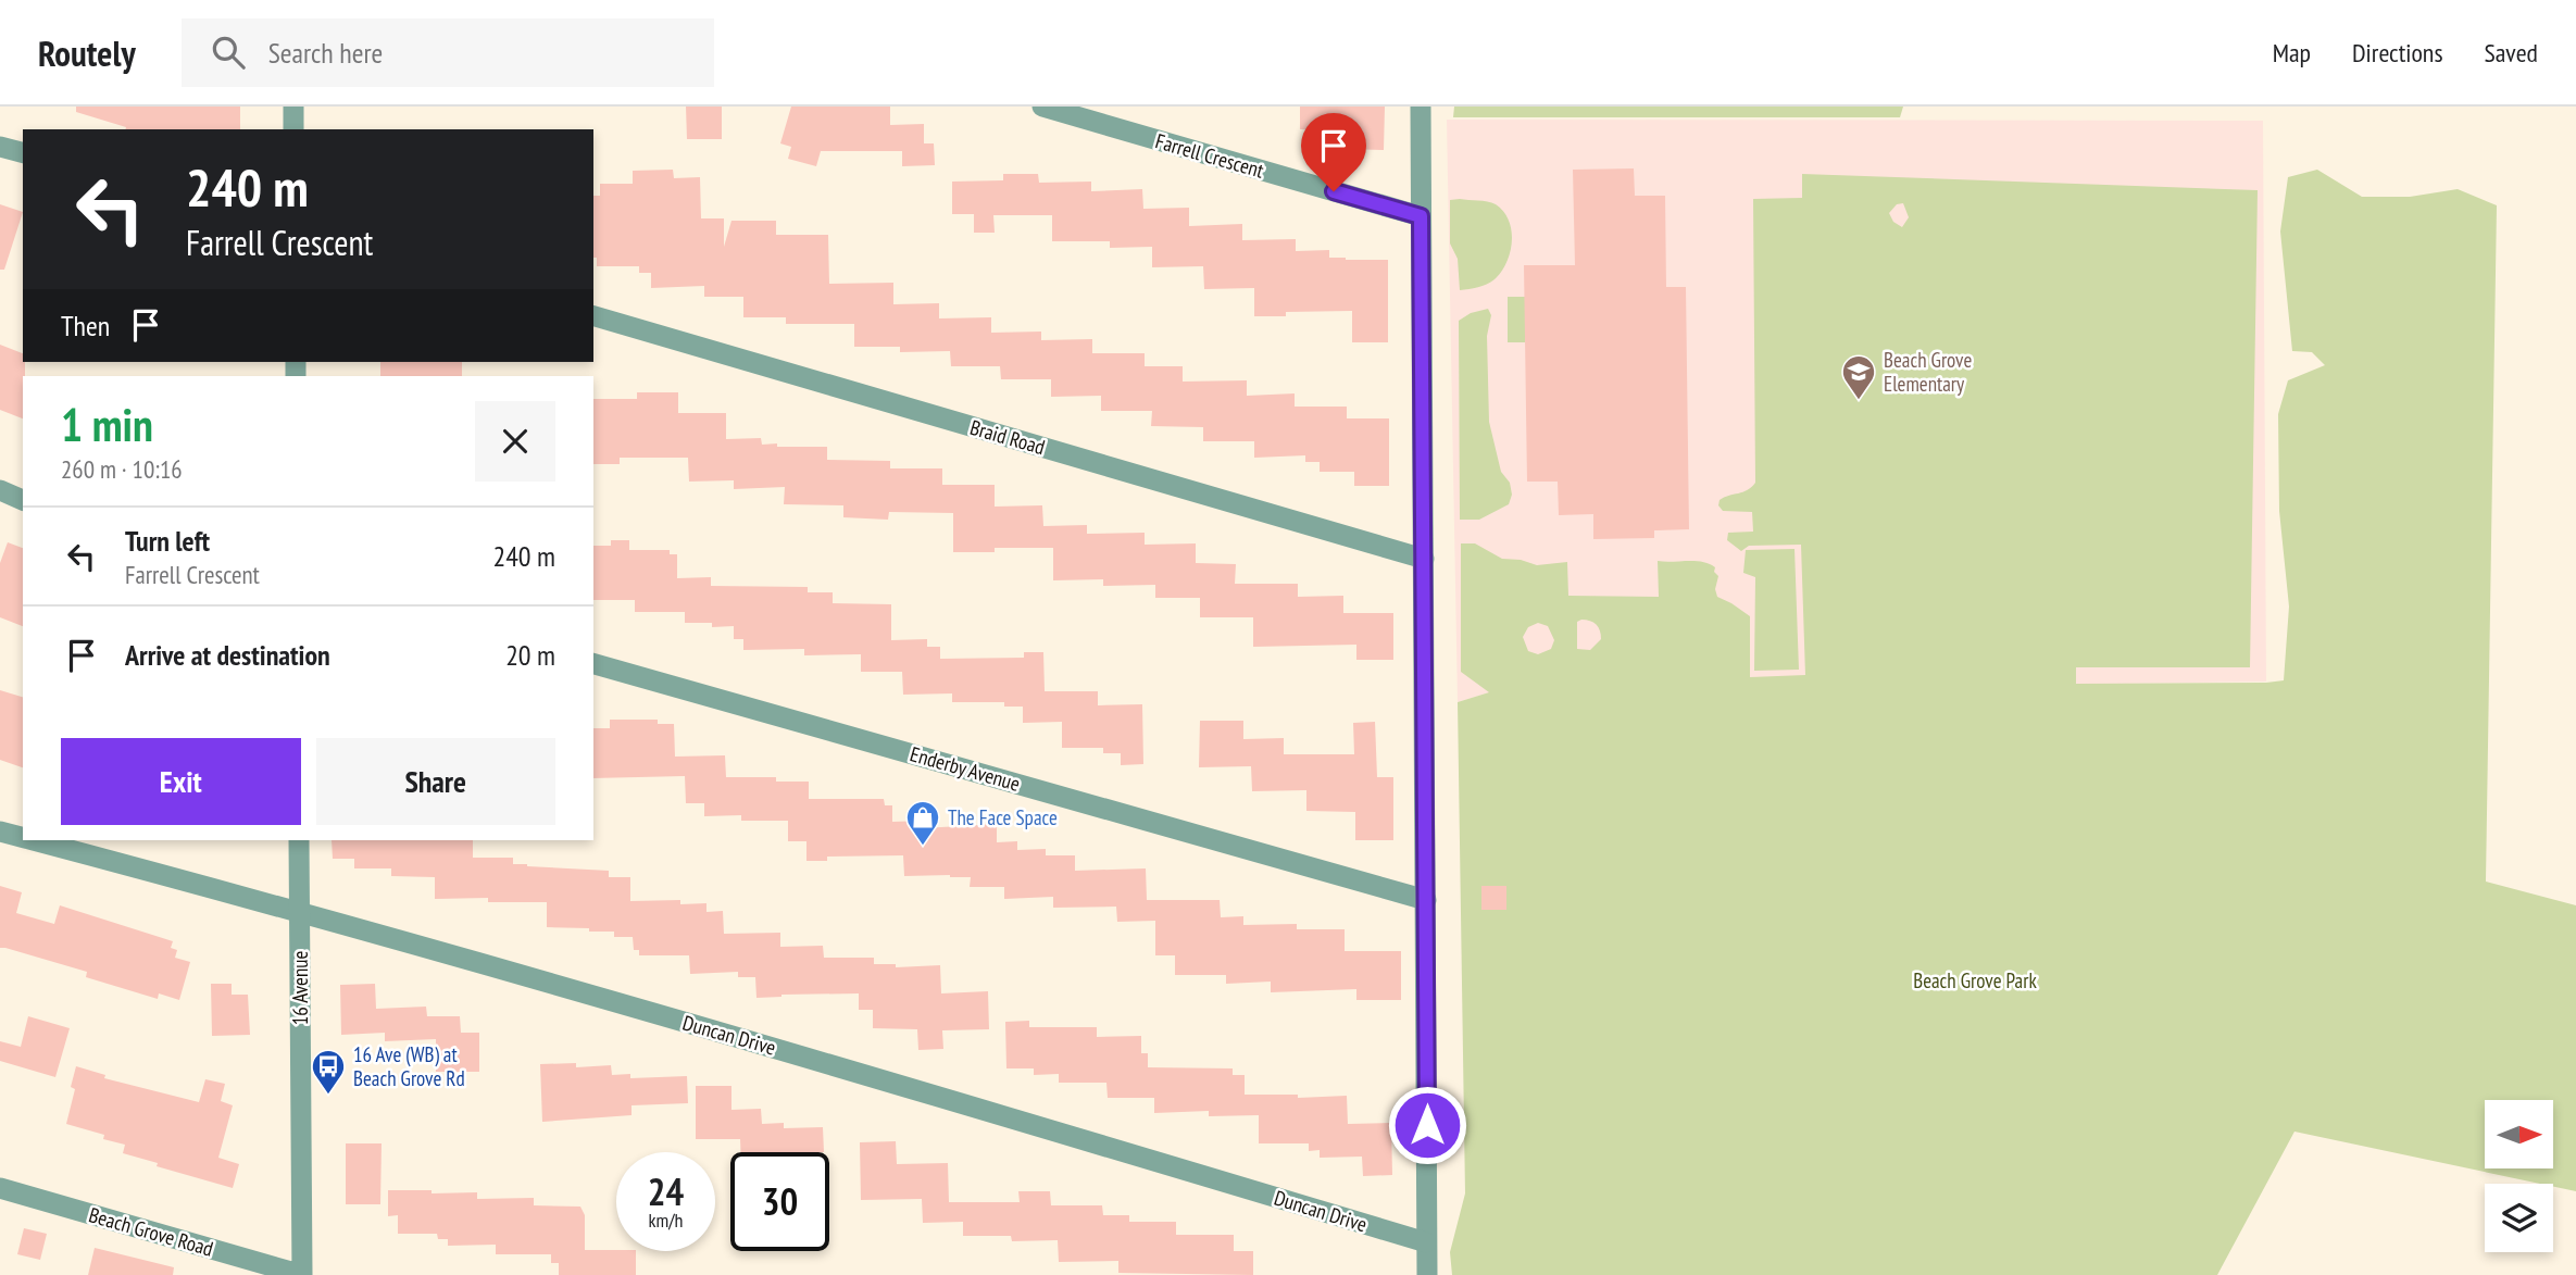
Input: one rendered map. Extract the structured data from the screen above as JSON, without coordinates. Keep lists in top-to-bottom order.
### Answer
{
  "streets": {
    "street": [
      "Farrell Crescent",
      "Braid Road",
      "Enderby Avenue",
      "16 Avenue",
      "Duncan Drive",
      "Beach Grove Road"
    ]
  },
  "crossings": [
    ["16 Avenue", "Duncan Drive"],
    ["16 Avenue", "Beach Grove Road"]
  ],
  "parks": ["Beach Grove Park"],
  "places": {
    "school or university": ["Beach Grove Elementary"],
    "shop": ["The Face Space"],
    "bus stop": ["16 Ave (WB) at Beach Grove Rd"]
  },
  "north": "right",
  "page": {
    "header": "Routely",
    "search": "Search here",
    "nav": ["Map", "Directions", "Saved"],
    "turn": ["240 m", "Farrell Crescent"],
    "then": "Then",
    "heading": ["1 min", "260 m · 10:16"],
    "list": [
      {
        "name": "Turn left",
        "note": "Farrell Crescent",
        "value": "240 m"
      },
      {
        "name": "Arrive at destination",
        "value": "20 m"
      }
    ],
    "buttons": ["Exit", "Share"],
    "speed": "24 km/h",
    "limit": "30"
  }
}
